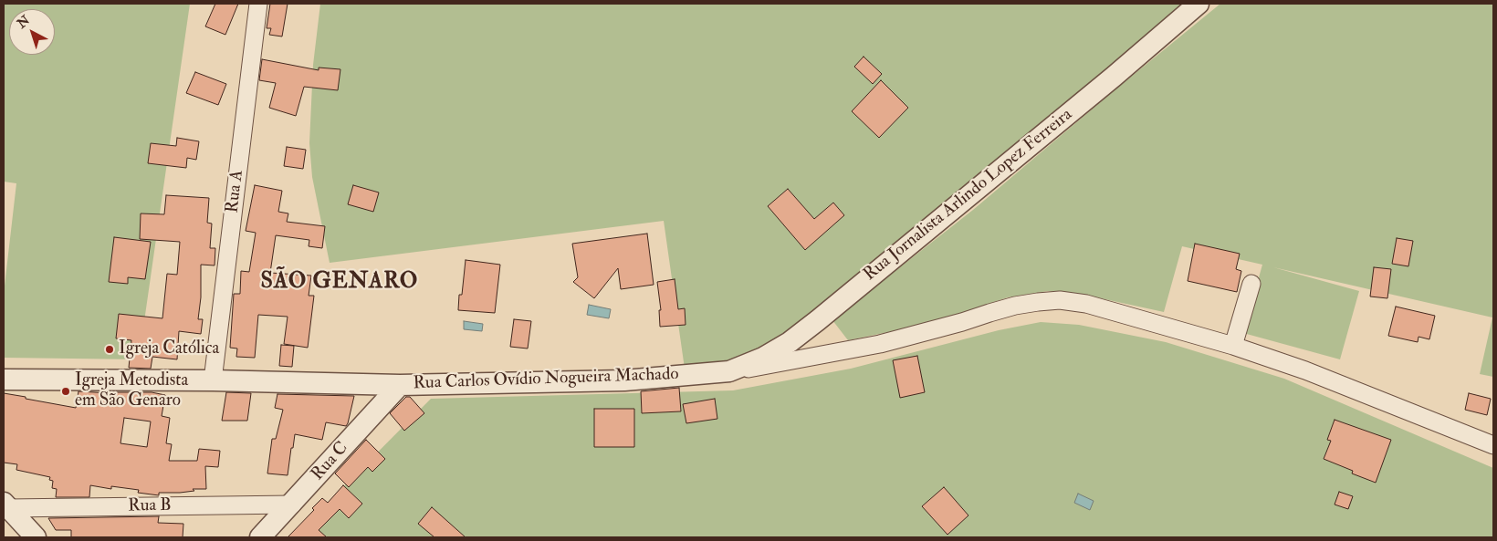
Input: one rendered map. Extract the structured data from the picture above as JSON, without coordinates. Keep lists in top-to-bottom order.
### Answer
{
  "streets": {
    "street": [
      "Rua A",
      "Rua Jornalista Arlindo Lopez Ferreira",
      "Rua Carlos Ovídio Nogueira Machado",
      "Rua C",
      "Rua B"
    ]
  },
  "crossings": [
    ["Rua A", "Rua Carlos Ovídio Nogueira Machado"],
    ["Rua Jornalista Arlindo Lopez Ferreira", "Rua Carlos Ovídio Nogueira Machado"],
    ["Rua Carlos Ovídio Nogueira Machado", "Rua C"],
    ["Rua C", "Rua B"]
  ],
  "districts": ["SÃO GENARO"],
  "places": ["Igreja Católica", "Igreja Metodista em São Genaro"],
  "north": "top left"
}
